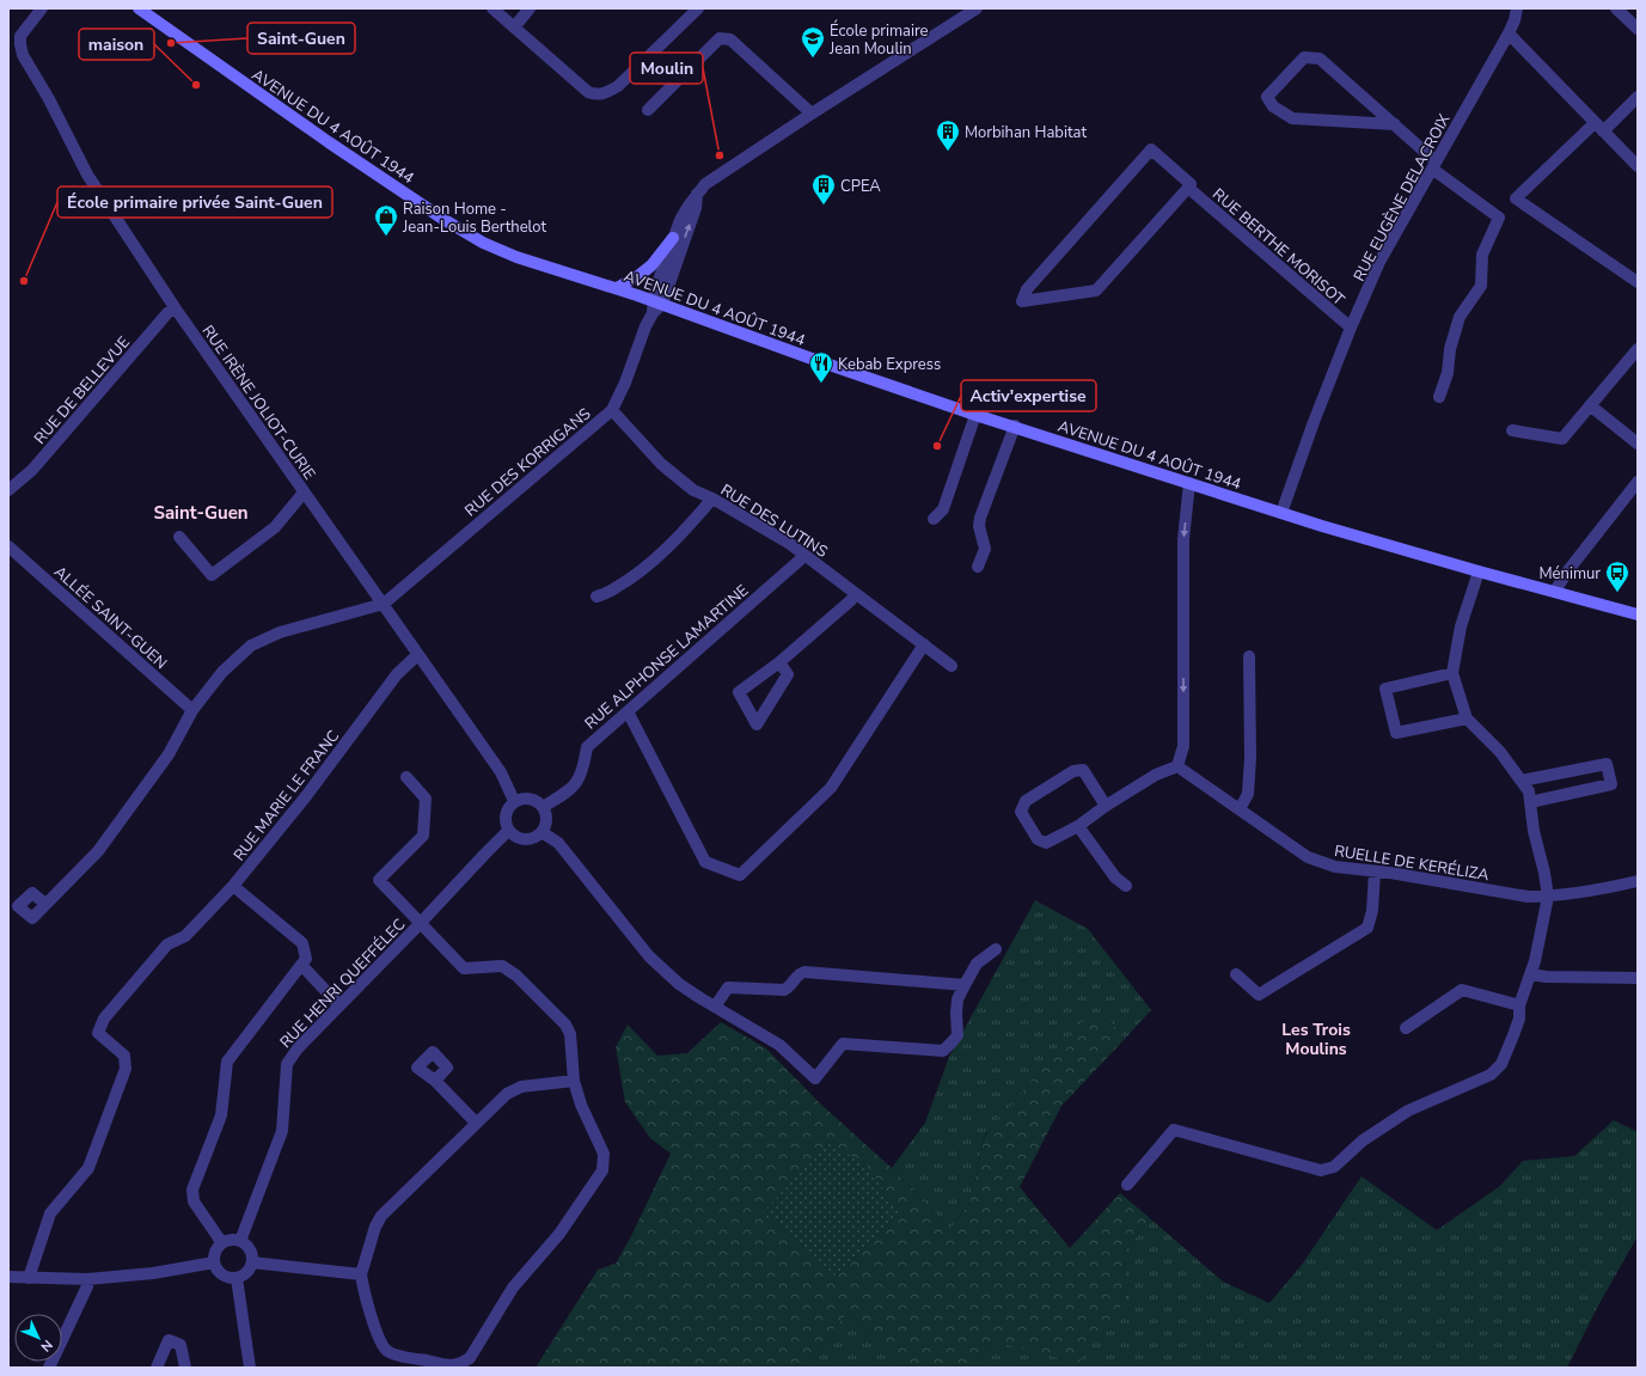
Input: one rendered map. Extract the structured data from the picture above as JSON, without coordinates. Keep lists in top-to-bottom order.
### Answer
{
  "streets": {
    "street": [
      "AVENUE DU 4 AOÛT 1944",
      "RUE EUGÈNE DELACROIX",
      "RUE BERTHE MORISOT",
      "RUE DE BELLEVUE",
      "RUE IRÈNE JOLIOT-CURIE",
      "RUE DES KORRIGANS",
      "RUE DES LUTINS",
      "ALLÉE SAINT-GUEN",
      "RUE ALPHONSE LAMARTINE",
      "RUE MARIE LE FRANC",
      "RUELLE DE KERÉLIZA",
      "RUE HENRI QUEFFÉLEC"
    ]
  },
  "crossings": [
    ["AVENUE DU 4 AOÛT 1944", "RUE EUGÈNE DELACROIX"],
    ["AVENUE DU 4 AOÛT 1944", "RUE DES KORRIGANS"],
    ["RUE EUGÈNE DELACROIX", "RUE BERTHE MORISOT"],
    ["RUE DE BELLEVUE", "RUE IRÈNE JOLIOT-CURIE"],
    ["RUE IRÈNE JOLIOT-CURIE", "RUE DES KORRIGANS"],
    ["RUE IRÈNE JOLIOT-CURIE", "RUE ALPHONSE LAMARTINE"],
    ["RUE IRÈNE JOLIOT-CURIE", "RUE MARIE LE FRANC"],
    ["RUE IRÈNE JOLIOT-CURIE", "RUE HENRI QUEFFÉLEC"],
    ["RUE DES KORRIGANS", "RUE DES LUTINS"],
    ["RUE DES LUTINS", "RUE ALPHONSE LAMARTINE"],
    ["RUE ALPHONSE LAMARTINE", "RUE HENRI QUEFFÉLEC"]
  ],
  "districts": ["Saint-Guen", "Les Trois Moulins"],
  "places": {
    "other": [
      "Saint-Guen",
      "maison",
      "Moulin",
      "École primaire privée Saint-Guen",
      "Activ'expertise"
    ],
    "school or university": ["École primaire Jean Moulin"],
    "building": ["Morbihan Habitat", "CPEA"],
    "shop": ["Raison Home - Jean-Louis Berthelot"],
    "restaurant": ["Kebab Express"],
    "bus stop": ["Ménimur"]
  },
  "north": "bottom right"
}
